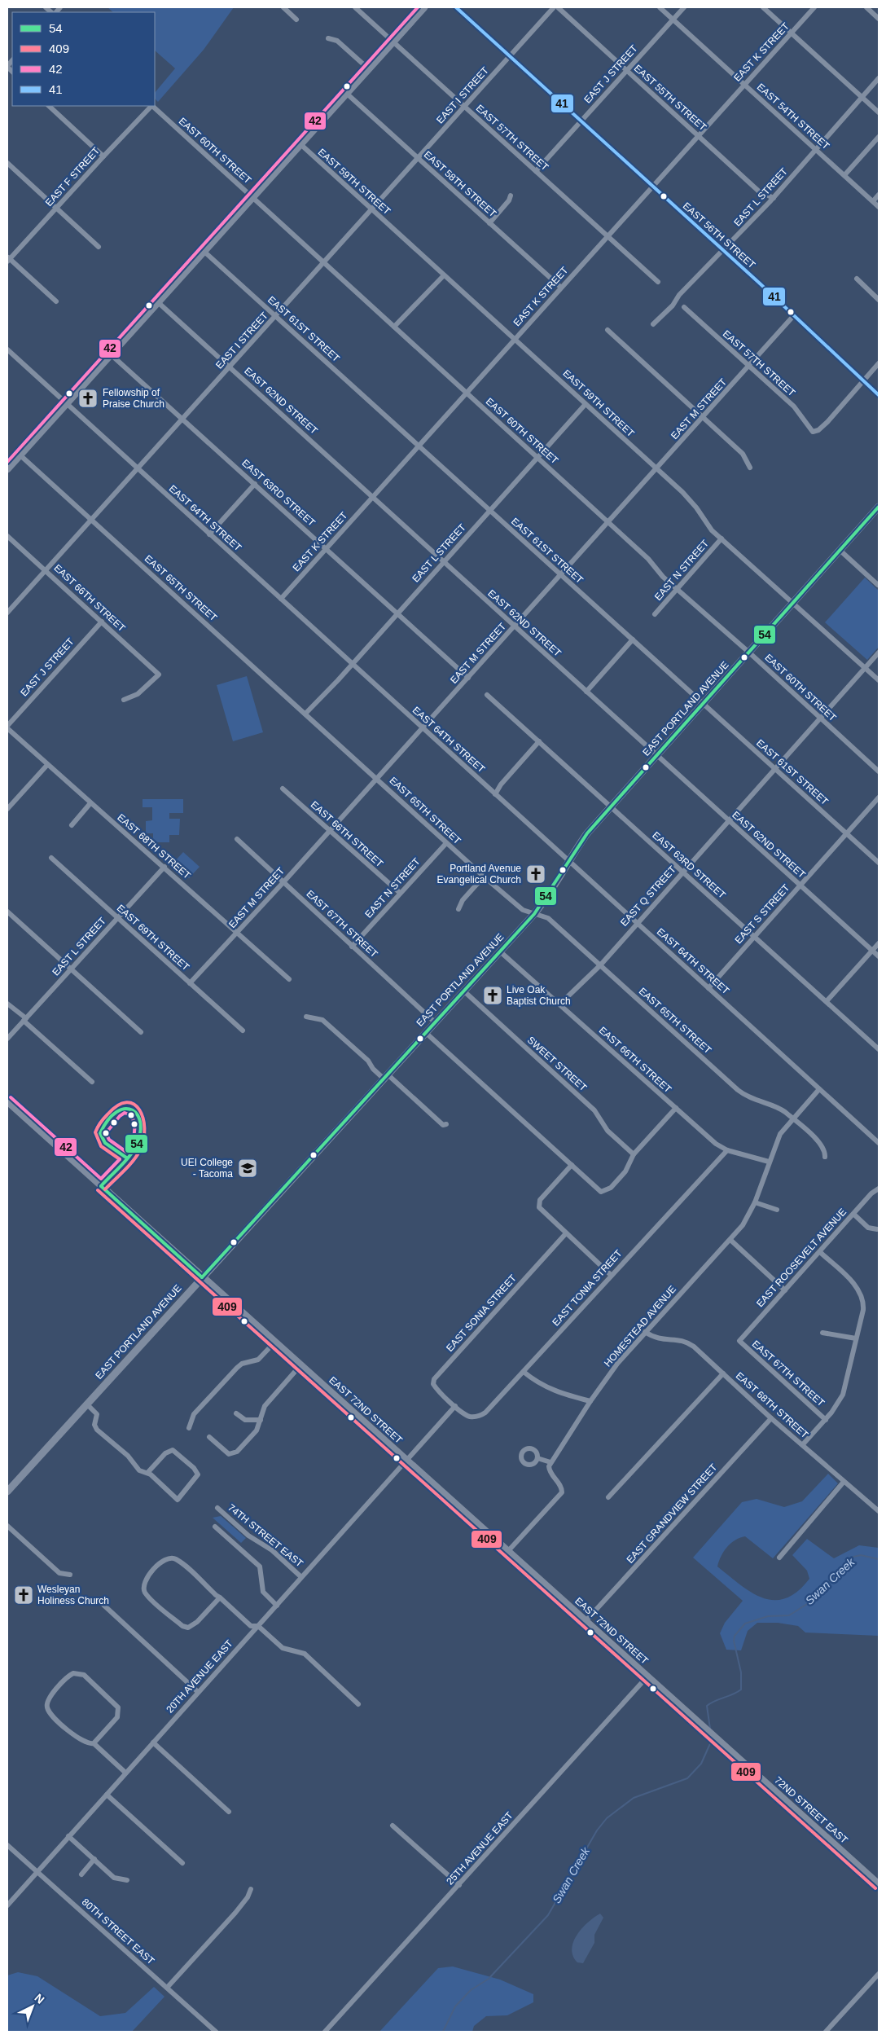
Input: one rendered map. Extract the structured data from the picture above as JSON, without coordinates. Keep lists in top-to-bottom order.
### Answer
{
  "streets": {
    "main road": ["EAST PORTLAND AVENUE", "EAST 72ND STREET", "72ND STREET EAST"],
    "street": [
      "EAST K STREET",
      "EAST J STREET",
      "EAST I STREET",
      "EAST 55TH STREET",
      "EAST 54TH STREET",
      "EAST 57TH STREET",
      "EAST 60TH STREET",
      "EAST F STREET",
      "EAST 59TH STREET",
      "EAST 58TH STREET",
      "EAST L STREET",
      "EAST 56TH STREET",
      "EAST 61ST STREET",
      "EAST 62ND STREET",
      "EAST M STREET",
      "EAST 63RD STREET",
      "EAST 64TH STREET",
      "EAST N STREET",
      "EAST 65TH STREET",
      "EAST 66TH STREET",
      "EAST 68TH STREET",
      "EAST Q STREET",
      "EAST S STREET",
      "EAST 67TH STREET",
      "EAST 69TH STREET",
      "SWEET STREET",
      "EAST ROOSEVELT AVENUE",
      "EAST TONIA STREET",
      "EAST SONIA STREET",
      "HOMESTEAD AVENUE",
      "EAST GRANDVIEW STREET",
      "74TH STREET EAST",
      "20TH AVENUE EAST",
      "25TH AVENUE EAST",
      "80TH STREET EAST"
    ]
  },
  "crossings": [
    ["EAST K STREET", "EAST 55TH STREET"],
    ["EAST K STREET", "EAST 54TH STREET"],
    ["EAST K STREET", "EAST 57TH STREET"],
    ["EAST K STREET", "EAST 60TH STREET"],
    ["EAST K STREET", "EAST 59TH STREET"],
    ["EAST K STREET", "EAST 58TH STREET"],
    ["EAST K STREET", "EAST 56TH STREET"],
    ["EAST K STREET", "EAST 61ST STREET"],
    ["EAST K STREET", "EAST 62ND STREET"],
    ["EAST K STREET", "EAST 63RD STREET"],
    ["EAST K STREET", "EAST 64TH STREET"],
    ["EAST J STREET", "EAST 55TH STREET"],
    ["EAST J STREET", "EAST 54TH STREET"],
    ["EAST J STREET", "EAST 57TH STREET"],
    ["EAST J STREET", "EAST 56TH STREET"],
    ["EAST J STREET", "EAST 66TH STREET"],
    ["EAST J STREET", "EAST 68TH STREET"],
    ["EAST I STREET", "EAST 57TH STREET"],
    ["EAST I STREET", "EAST 60TH STREET"],
    ["EAST I STREET", "EAST 59TH STREET"],
    ["EAST I STREET", "EAST 58TH STREET"],
    ["EAST I STREET", "EAST 56TH STREET"],
    ["EAST I STREET", "EAST 61ST STREET"],
    ["EAST I STREET", "EAST 62ND STREET"],
    ["EAST I STREET", "EAST 63RD STREET"],
    ["EAST I STREET", "EAST 64TH STREET"],
    ["EAST I STREET", "EAST 65TH STREET"],
    ["EAST I STREET", "EAST 66TH STREET"],
    ["EAST 55TH STREET", "EAST L STREET"],
    ["EAST 54TH STREET", "EAST L STREET"],
    ["EAST 57TH STREET", "EAST 56TH STREET"],
    ["EAST 57TH STREET", "EAST M STREET"],
    ["EAST 60TH STREET", "EAST L STREET"],
    ["EAST 60TH STREET", "EAST M STREET"],
    ["EAST 60TH STREET", "EAST N STREET"],
    ["EAST 60TH STREET", "EAST PORTLAND AVENUE"],
    ["EAST 60TH STREET", "EAST Q STREET"],
    ["EAST 59TH STREET", "EAST L STREET"],
    ["EAST 59TH STREET", "EAST M STREET"],
    ["EAST 59TH STREET", "EAST N STREET"],
    ["EAST 59TH STREET", "EAST PORTLAND AVENUE"],
    ["EAST 59TH STREET", "EAST Q STREET"],
    ["EAST L STREET", "EAST 56TH STREET"],
    ["EAST L STREET", "EAST 61ST STREET"],
    ["EAST L STREET", "EAST 62ND STREET"],
    ["EAST L STREET", "EAST 63RD STREET"],
    ["EAST L STREET", "EAST 64TH STREET"],
    ["EAST L STREET", "EAST 65TH STREET"],
    ["EAST L STREET", "EAST 68TH STREET"],
    ["EAST L STREET", "EAST 69TH STREET"],
    ["EAST 56TH STREET", "EAST M STREET"],
    ["EAST 61ST STREET", "EAST M STREET"],
    ["EAST 61ST STREET", "EAST PORTLAND AVENUE"],
    ["EAST 61ST STREET", "EAST Q STREET"],
    ["EAST 61ST STREET", "EAST S STREET"],
    ["EAST 62ND STREET", "EAST M STREET"],
    ["EAST 62ND STREET", "EAST PORTLAND AVENUE"],
    ["EAST 62ND STREET", "EAST Q STREET"],
    ["EAST 62ND STREET", "EAST S STREET"],
    ["EAST M STREET", "EAST 63RD STREET"],
    ["EAST M STREET", "EAST 64TH STREET"],
    ["EAST M STREET", "EAST 65TH STREET"],
    ["EAST M STREET", "EAST 66TH STREET"],
    ["EAST M STREET", "EAST 68TH STREET"],
    ["EAST M STREET", "EAST 67TH STREET"],
    ["EAST M STREET", "EAST 69TH STREET"],
    ["EAST 63RD STREET", "EAST PORTLAND AVENUE"],
    ["EAST 63RD STREET", "EAST Q STREET"],
    ["EAST 63RD STREET", "EAST S STREET"],
    ["EAST 64TH STREET", "EAST PORTLAND AVENUE"],
    ["EAST 64TH STREET", "EAST Q STREET"],
    ["EAST 64TH STREET", "EAST S STREET"],
    ["EAST 64TH STREET", "HOMESTEAD AVENUE"],
    ["EAST N STREET", "EAST 65TH STREET"],
    ["EAST N STREET", "EAST 66TH STREET"],
    ["EAST N STREET", "EAST 67TH STREET"],
    ["EAST 65TH STREET", "EAST PORTLAND AVENUE"],
    ["EAST 65TH STREET", "EAST Q STREET"],
    ["EAST 65TH STREET", "HOMESTEAD AVENUE"],
    ["EAST 66TH STREET", "EAST PORTLAND AVENUE"],
    ["EAST 66TH STREET", "EAST Q STREET"],
    ["EAST 66TH STREET", "EAST TONIA STREET"],
    ["EAST 66TH STREET", "HOMESTEAD AVENUE"],
    ["EAST PORTLAND AVENUE", "EAST 67TH STREET"],
    ["EAST PORTLAND AVENUE", "SWEET STREET"],
    ["EAST PORTLAND AVENUE", "EAST 72ND STREET"],
    ["EAST 68TH STREET", "HOMESTEAD AVENUE"],
    ["EAST 68TH STREET", "EAST GRANDVIEW STREET"],
    ["EAST 67TH STREET", "EAST ROOSEVELT AVENUE"],
    ["EAST TONIA STREET", "EAST SONIA STREET"],
    ["EAST TONIA STREET", "20TH AVENUE EAST"],
    ["EAST SONIA STREET", "20TH AVENUE EAST"],
    ["EAST 72ND STREET", "EAST GRANDVIEW STREET"],
    ["EAST 72ND STREET", "20TH AVENUE EAST"],
    ["EAST 72ND STREET", "72ND STREET EAST"],
    ["EAST 72ND STREET", "25TH AVENUE EAST"],
    ["74TH STREET EAST", "20TH AVENUE EAST"],
    ["20TH AVENUE EAST", "80TH STREET EAST"]
  ],
  "water": ["Swan Creek"],
  "places": {
    "church": [
      "Fellowship of Praise Church",
      "Portland Avenue Evangelical Church",
      "Live Oak Baptist Church",
      "Wesleyan Holiness Church"
    ],
    "school or university": ["UEI College - Tacoma"]
  },
  "lines": [
    "transit line 42",
    "transit line 41",
    "transit line 54",
    "transit line 409"
  ],
  "legend": [
    "54",
    "409",
    "42",
    "41"
  ],
  "north": "top right"
}
